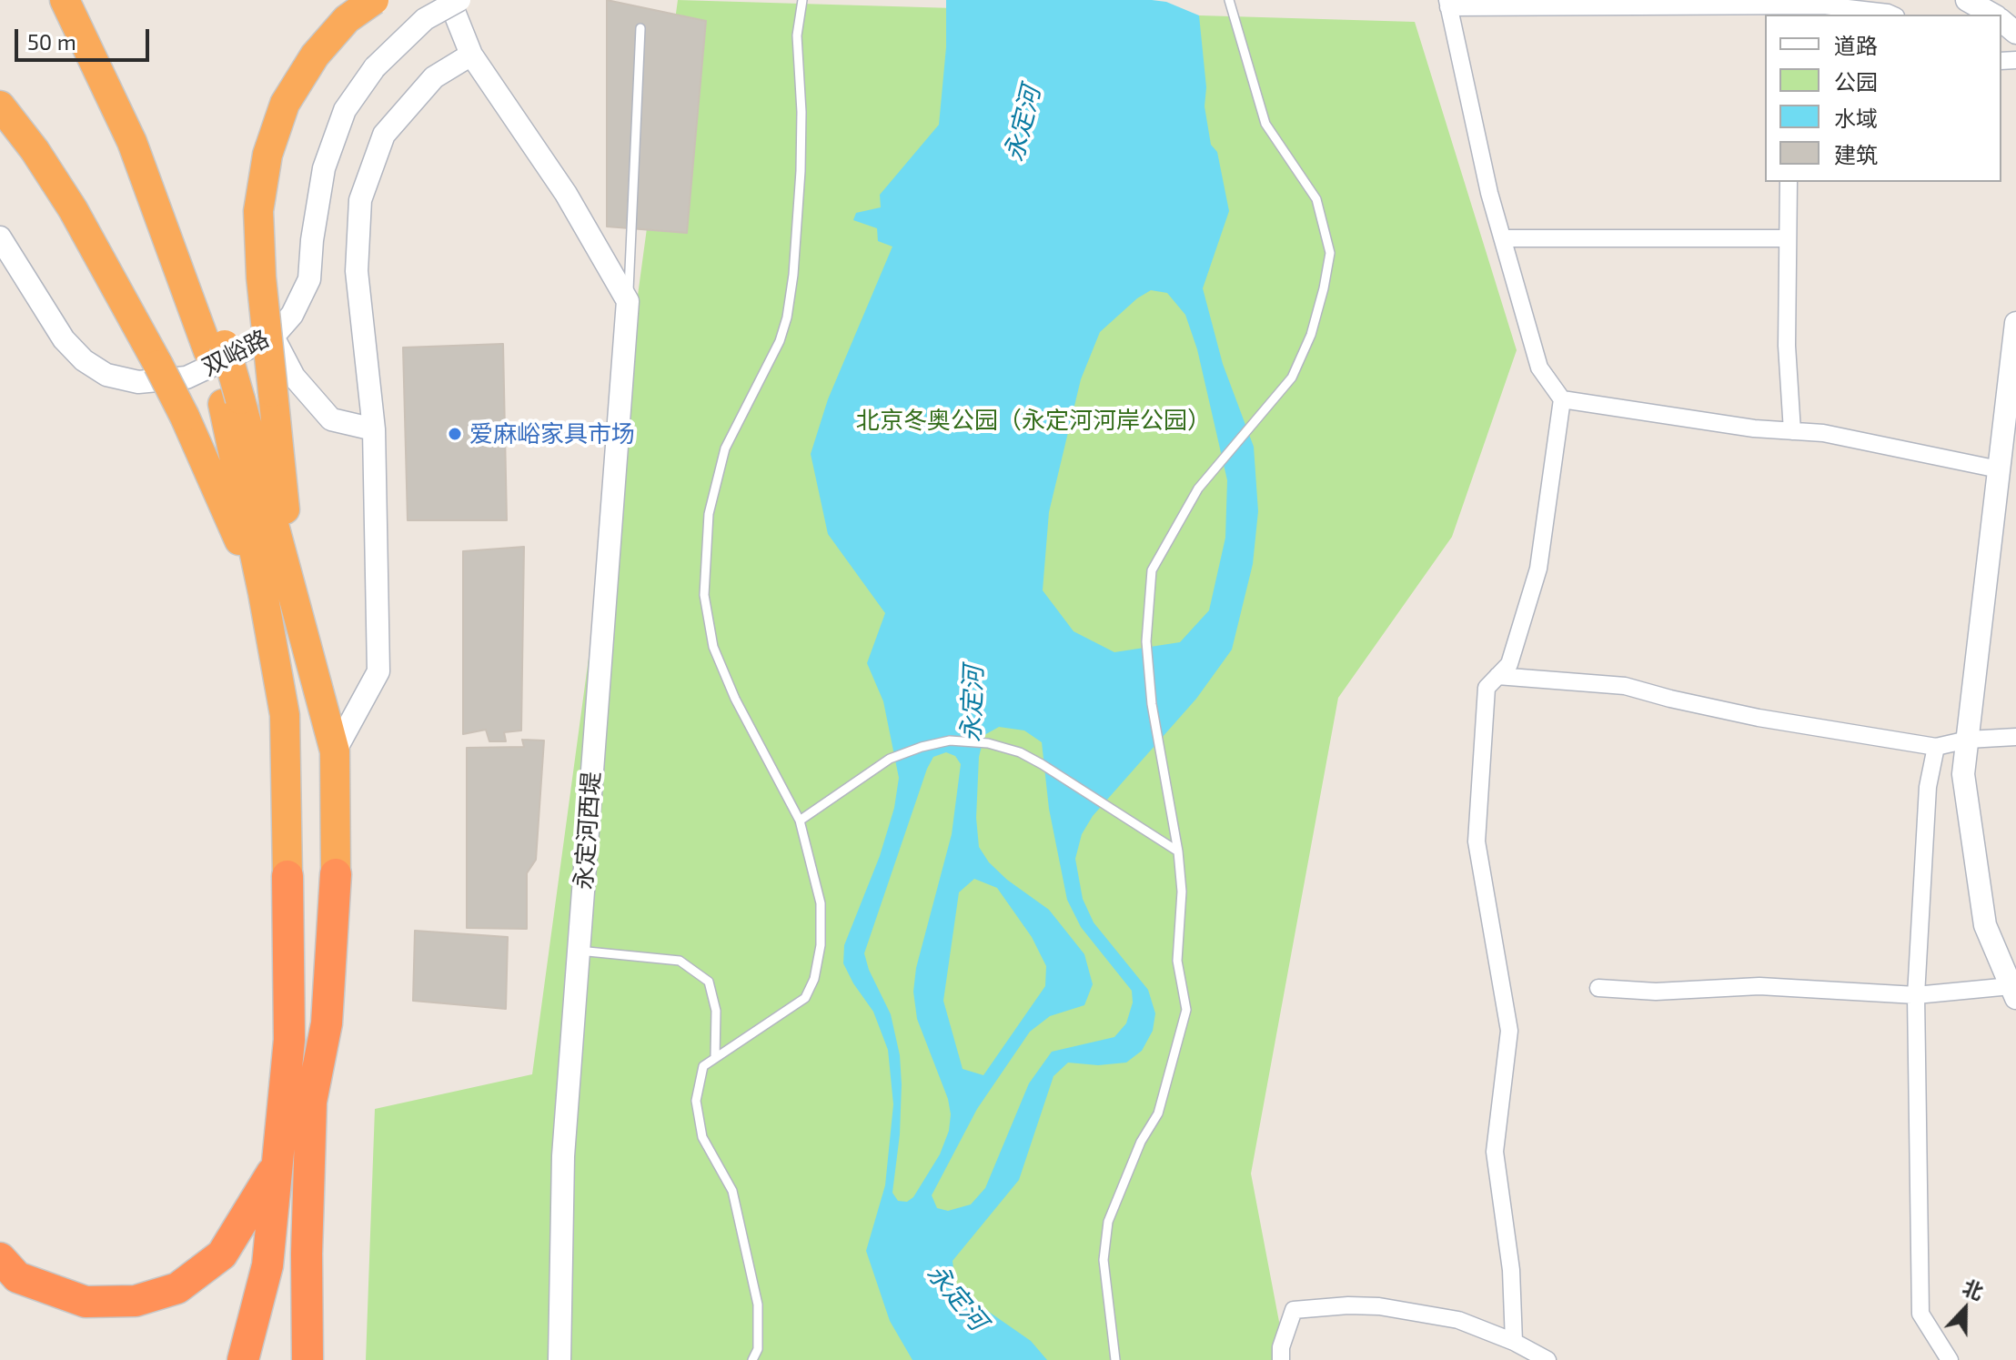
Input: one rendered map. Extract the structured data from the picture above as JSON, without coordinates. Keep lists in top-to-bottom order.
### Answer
{
  "streets": {
    "street": ["双峪路", "永定河西堤"]
  },
  "water": ["永定河"],
  "parks": ["北京冬奥公园（永定河河岸公园）"],
  "places": ["爱麻峪家具市场"],
  "legend": [
    "道路",
    "公园",
    "水域",
    "建筑"
  ],
  "scale_bar": "50 m",
  "north": "top"
}
